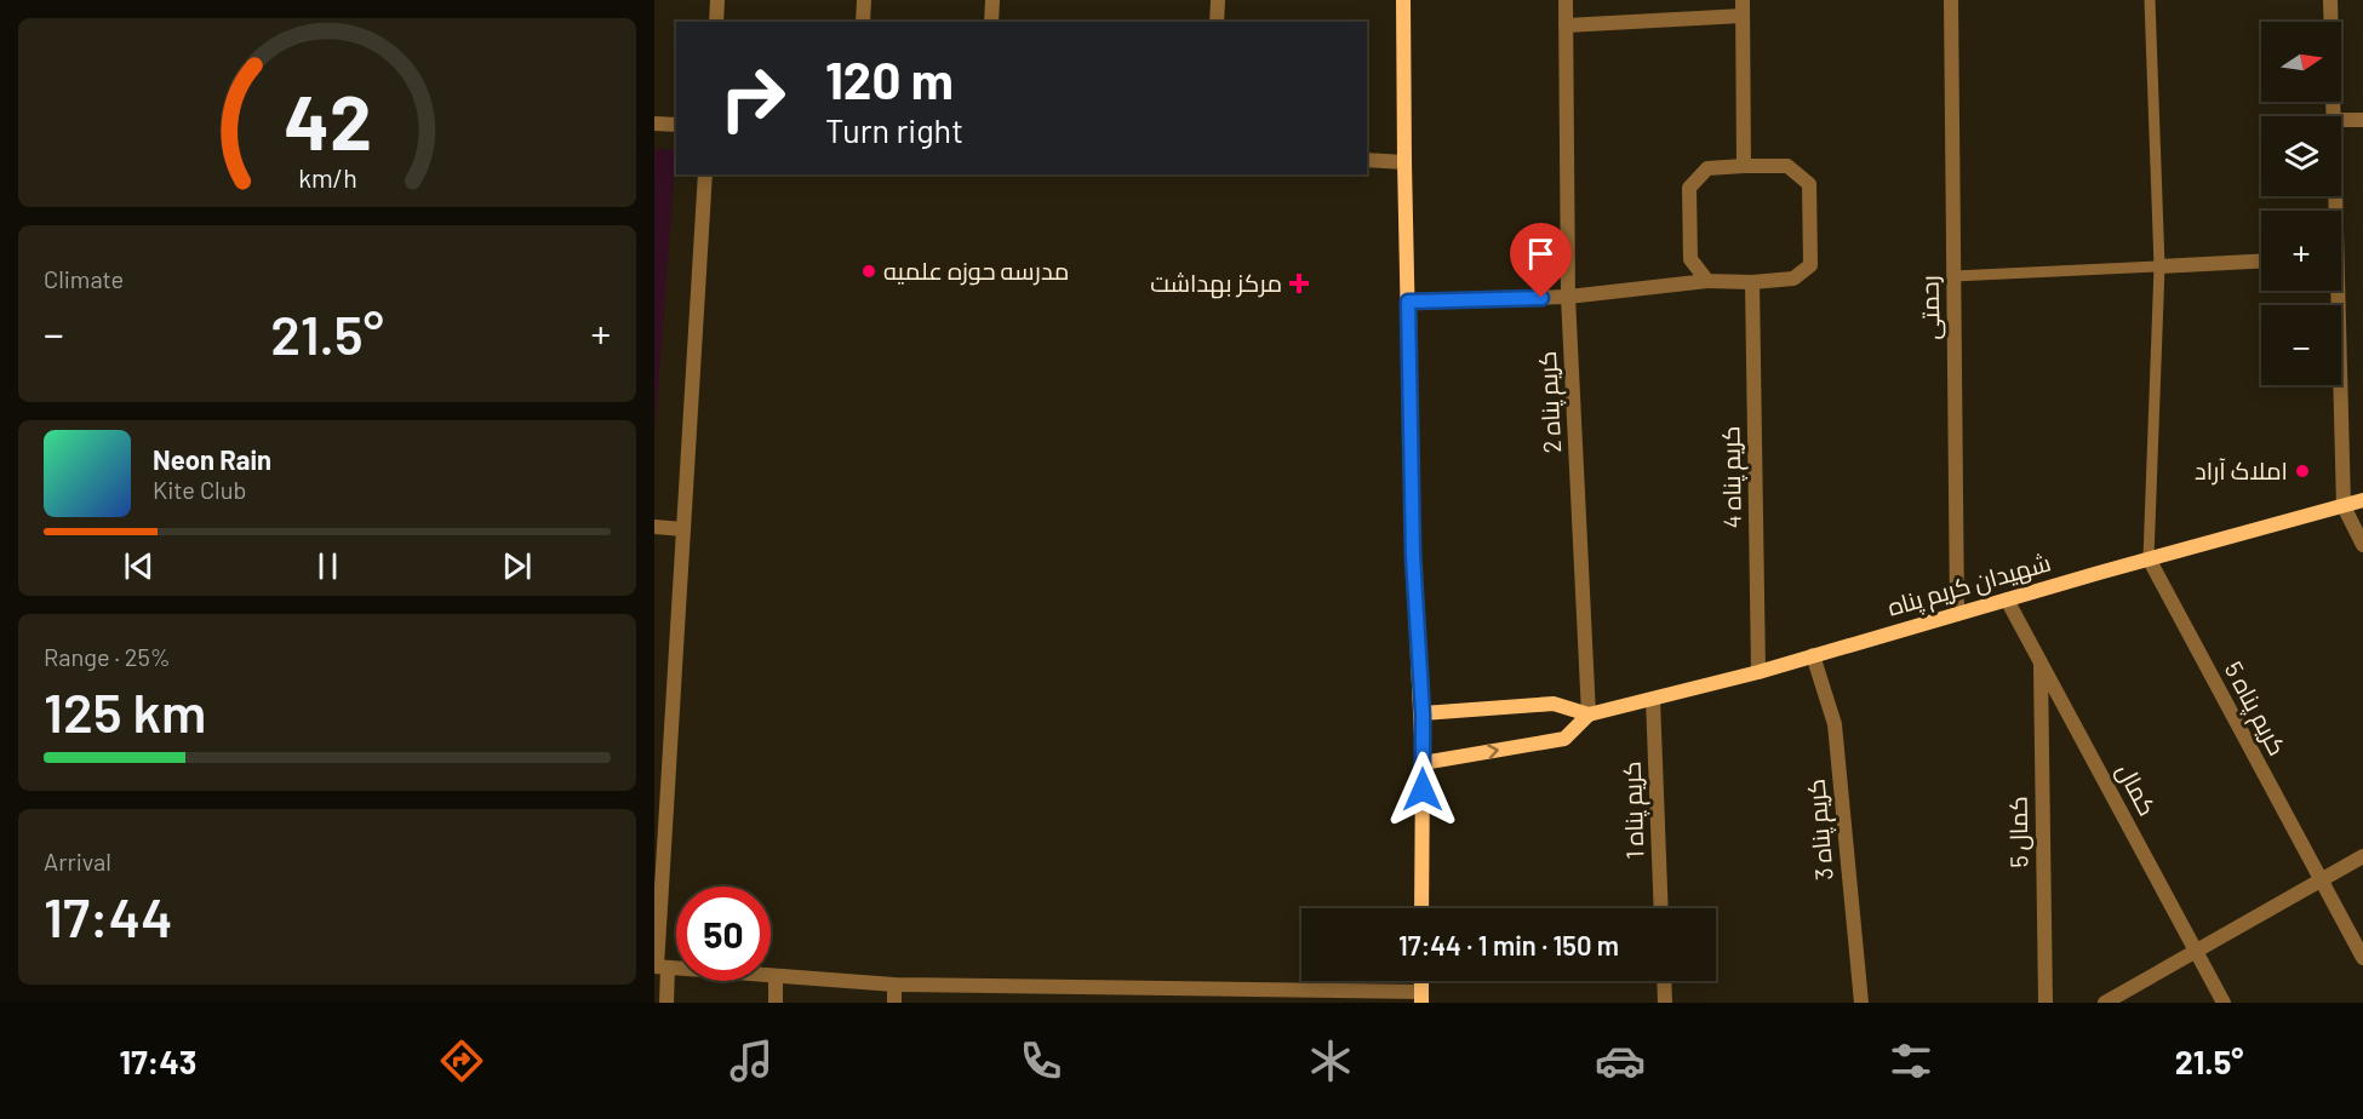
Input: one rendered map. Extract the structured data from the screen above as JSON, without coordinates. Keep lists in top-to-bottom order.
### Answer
{
  "streets": {
    "main road": ["شهیدان کریم پناه"],
    "street": [
      "رحمتی",
      "کریم پناه 2",
      "کریم پناه 4",
      "کریم پناه 5",
      "کمال",
      "کریم پناه 1",
      "کریم پناه 3",
      "کمال 5"
    ]
  },
  "crossings": [
    ["رحمتی", "شهیدان کریم پناه"],
    ["کریم پناه 2", "شهیدان کریم پناه"],
    ["کریم پناه 4", "شهیدان کریم پناه"],
    ["شهیدان کریم پناه", "کریم پناه 5"],
    ["شهیدان کریم پناه", "کمال"],
    ["شهیدان کریم پناه", "کریم پناه 1"],
    ["شهیدان کریم پناه", "کریم پناه 3"],
    ["کمال", "کمال 5"]
  ],
  "places": {
    "other": ["مدرسه حوزه علمیه", "املاک آراد"],
    "health": ["مرکز بهداشت"]
  },
  "north": "right",
  "page": {
    "map_buttons": ["+", "−"],
    "turn": ["120 m", "Turn right"],
    "tile": [
      "Climate",
      ["Range · 25%", "125 km"],
      ["Arrival", "17:44"]
    ],
    "heat": ["−", "21.5°", "+"],
    "song": ["Neon Rain", "Kite Club"],
    "limit": "50",
    "trip": "17:44 · 1 min · 150 m",
    "tabs": ["17:43", "21.5°"],
    "gauge": ["42", "km/h"]
  }
}
